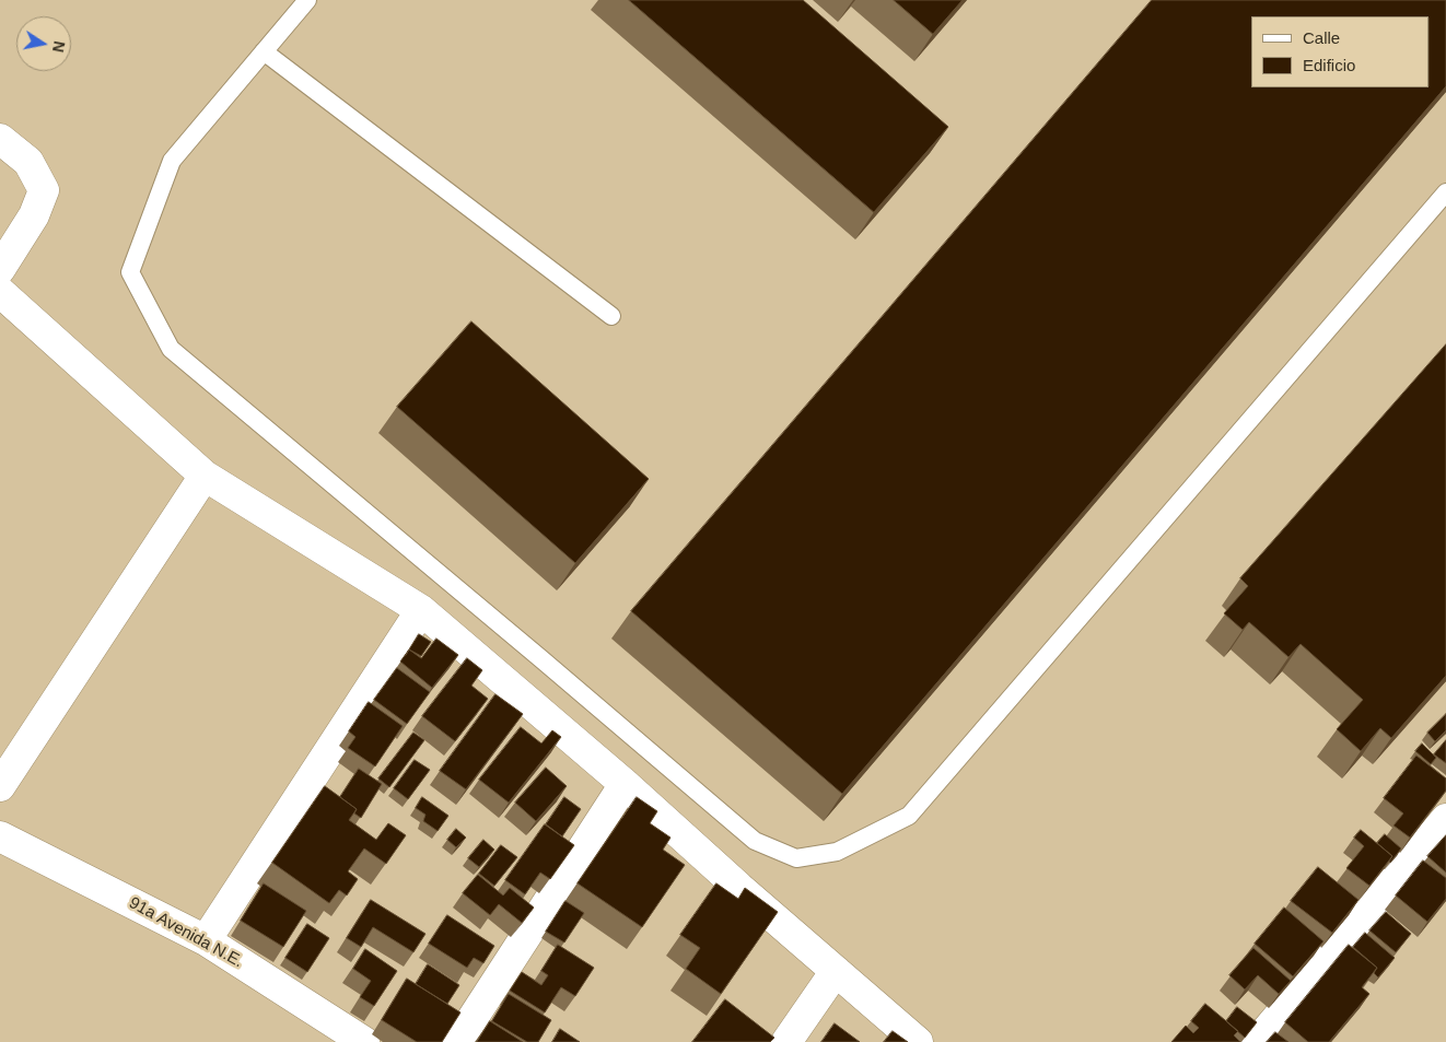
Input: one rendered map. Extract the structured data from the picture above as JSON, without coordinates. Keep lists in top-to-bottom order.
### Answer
{
  "streets": {
    "street": ["91a Avenida N.E."]
  },
  "legend": ["Calle", "Edificio"],
  "north": "right"
}
